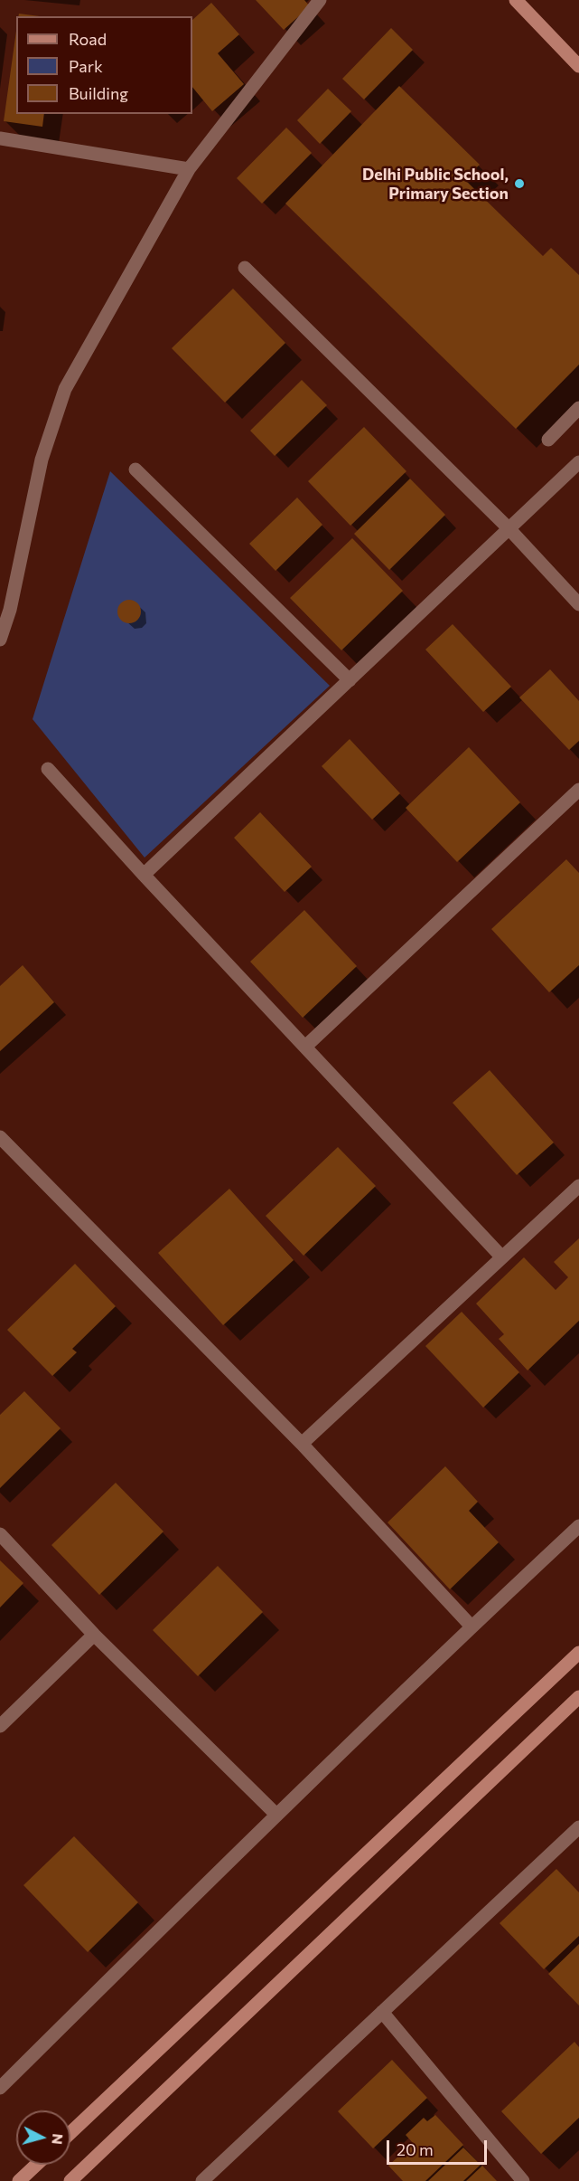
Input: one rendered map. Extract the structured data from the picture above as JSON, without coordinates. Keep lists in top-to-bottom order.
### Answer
{
  "places": ["Delhi Public School, Primary Section"],
  "legend": ["Road", "Park", "Building"],
  "scale_bar": "20 m",
  "north": "right"
}
